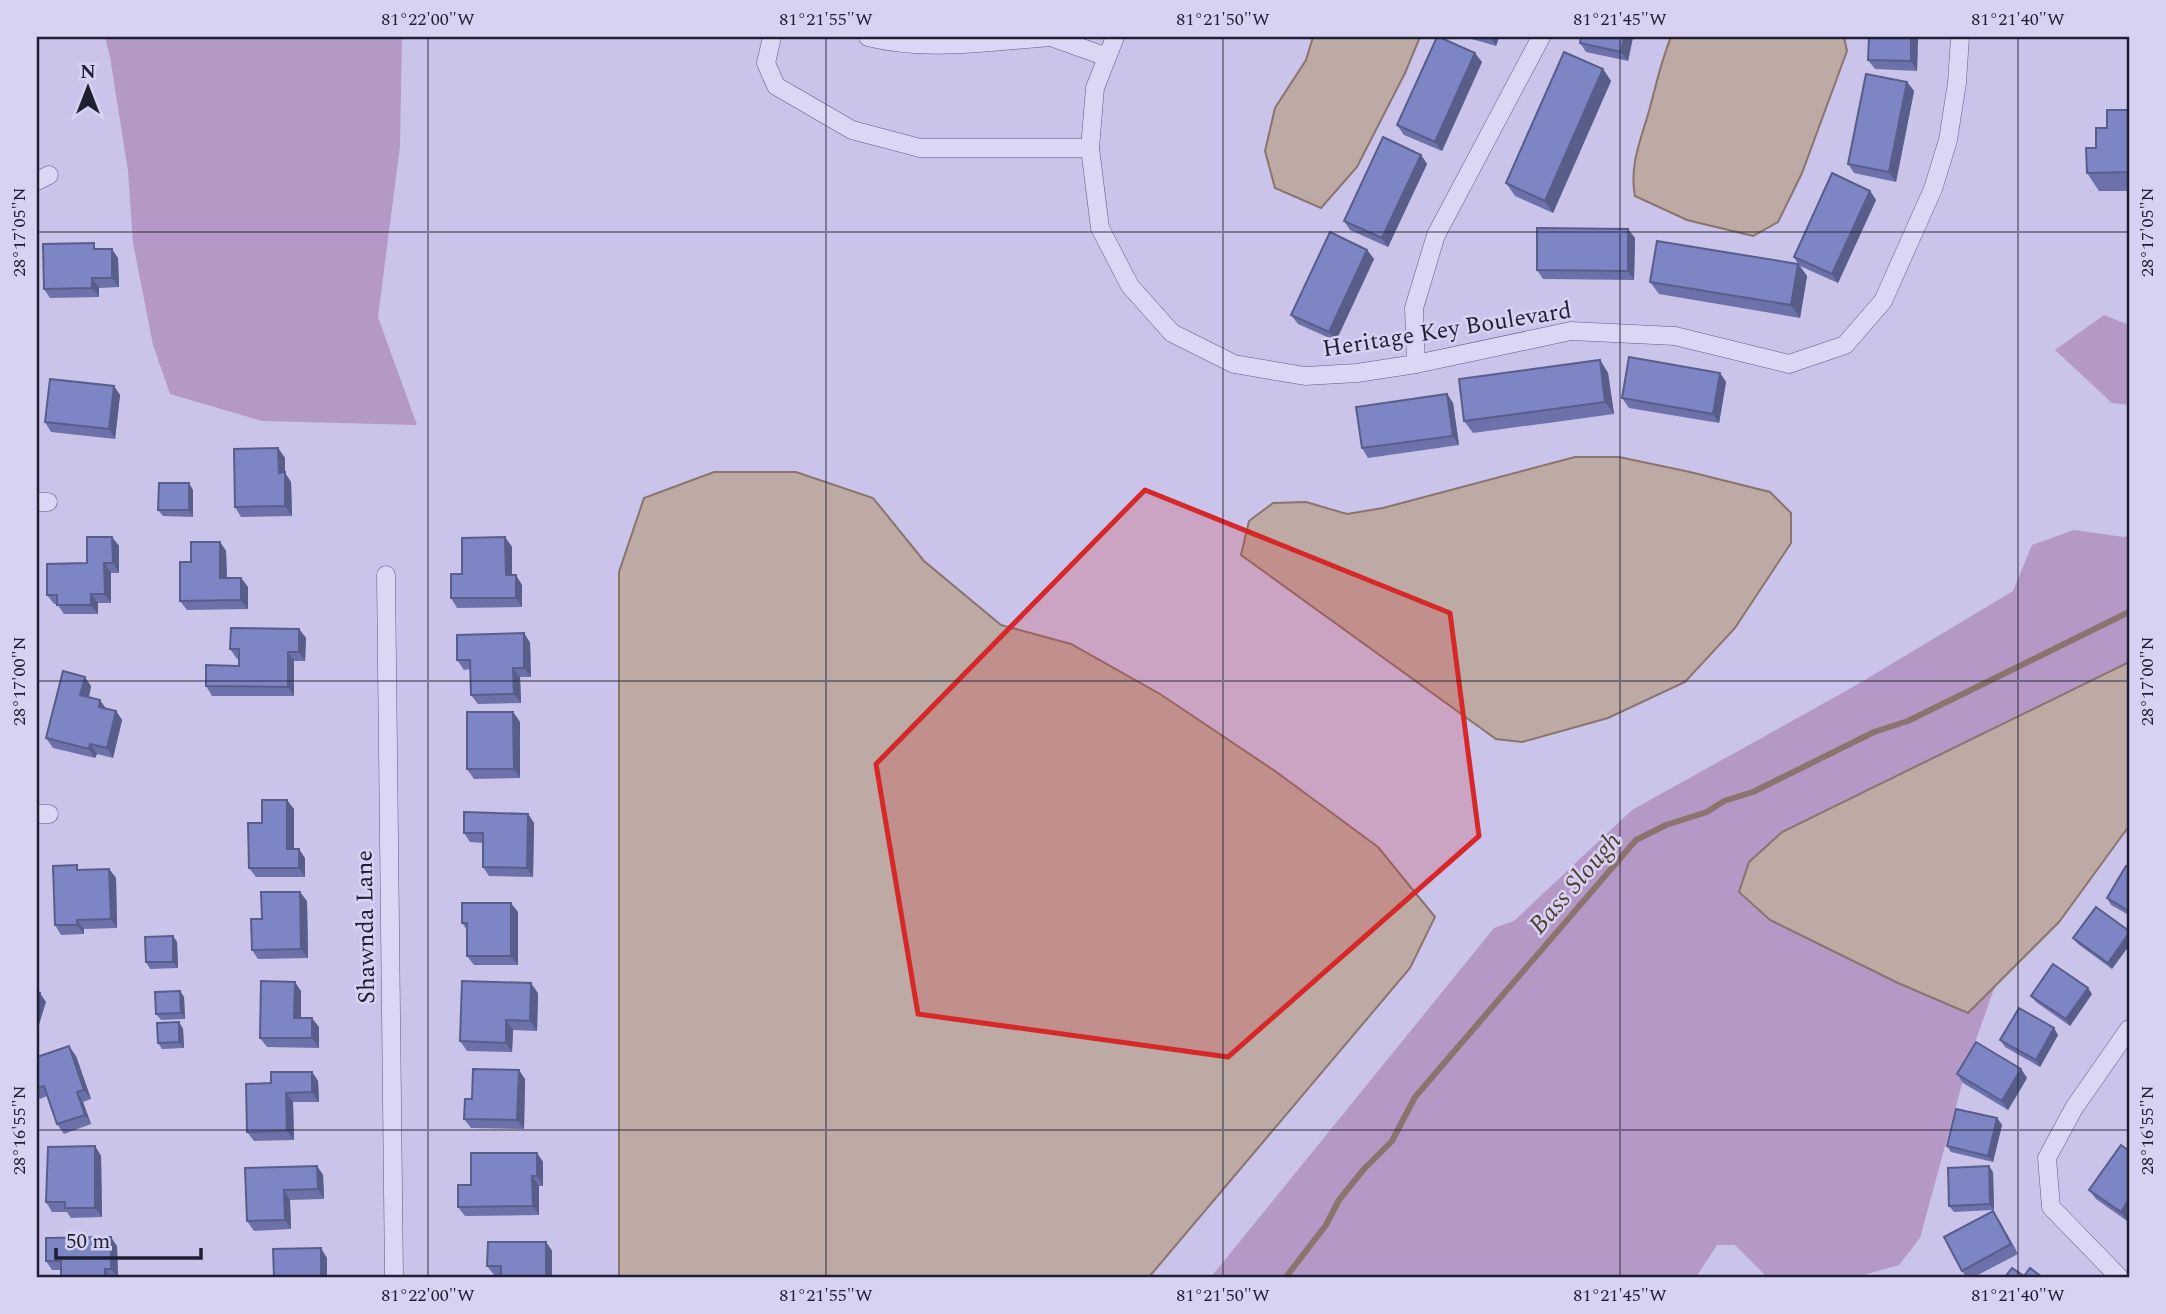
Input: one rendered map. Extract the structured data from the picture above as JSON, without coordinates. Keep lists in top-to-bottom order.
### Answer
{
  "streets": {
    "street": ["Heritage Key Boulevard", "Shawnda Lane"]
  },
  "water": ["Bass Slough"],
  "scale_bar": "50 m",
  "north": "top",
  "coordinates": [
    "81°22'00\"W",
    "81°21'55\"W",
    "81°21'50\"W",
    "81°21'45\"W",
    "81°21'40\"W",
    "28°17'05\"N",
    "28°17'00\"N",
    "28°16'55\"N"
  ]
}
